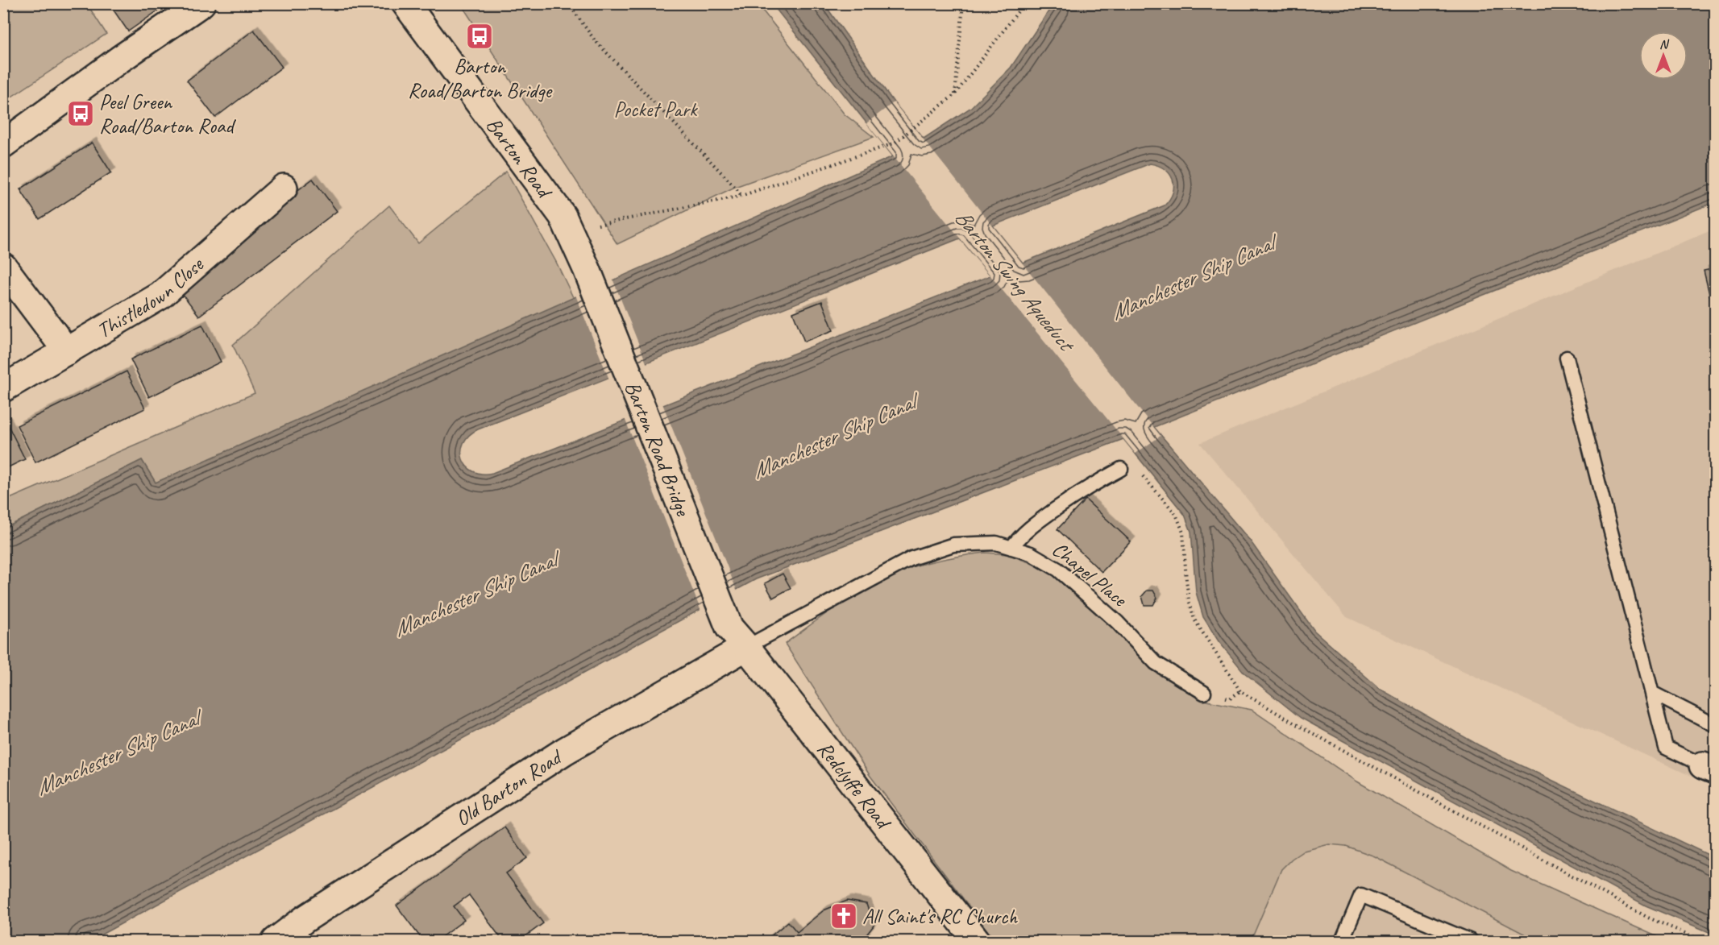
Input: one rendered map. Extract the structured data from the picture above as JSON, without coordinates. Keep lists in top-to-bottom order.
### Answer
{
  "streets": {
    "street": [
      "Barton Road",
      "Thistledown Close",
      "Barton Road Bridge",
      "Redclyffe Road",
      "Old Barton Road"
    ],
    "lane": ["Chapel Place"]
  },
  "crossings": [
    ["Barton Road", "Barton Road Bridge"],
    ["Barton Road Bridge", "Redclyffe Road"],
    ["Chapel Place", "Redclyffe Road"],
    ["Chapel Place", "Old Barton Road"],
    ["Redclyffe Road", "Old Barton Road"]
  ],
  "water": ["Manchester Ship Canal", "Barton Swing Aqueduct"],
  "parks": ["Pocket Park"],
  "places": {
    "bus stop": ["Barton Road/Barton Bridge", "Peel Green Road/Barton Road"],
    "church": ["All Saint's RC Church"]
  },
  "north": "top"
}
